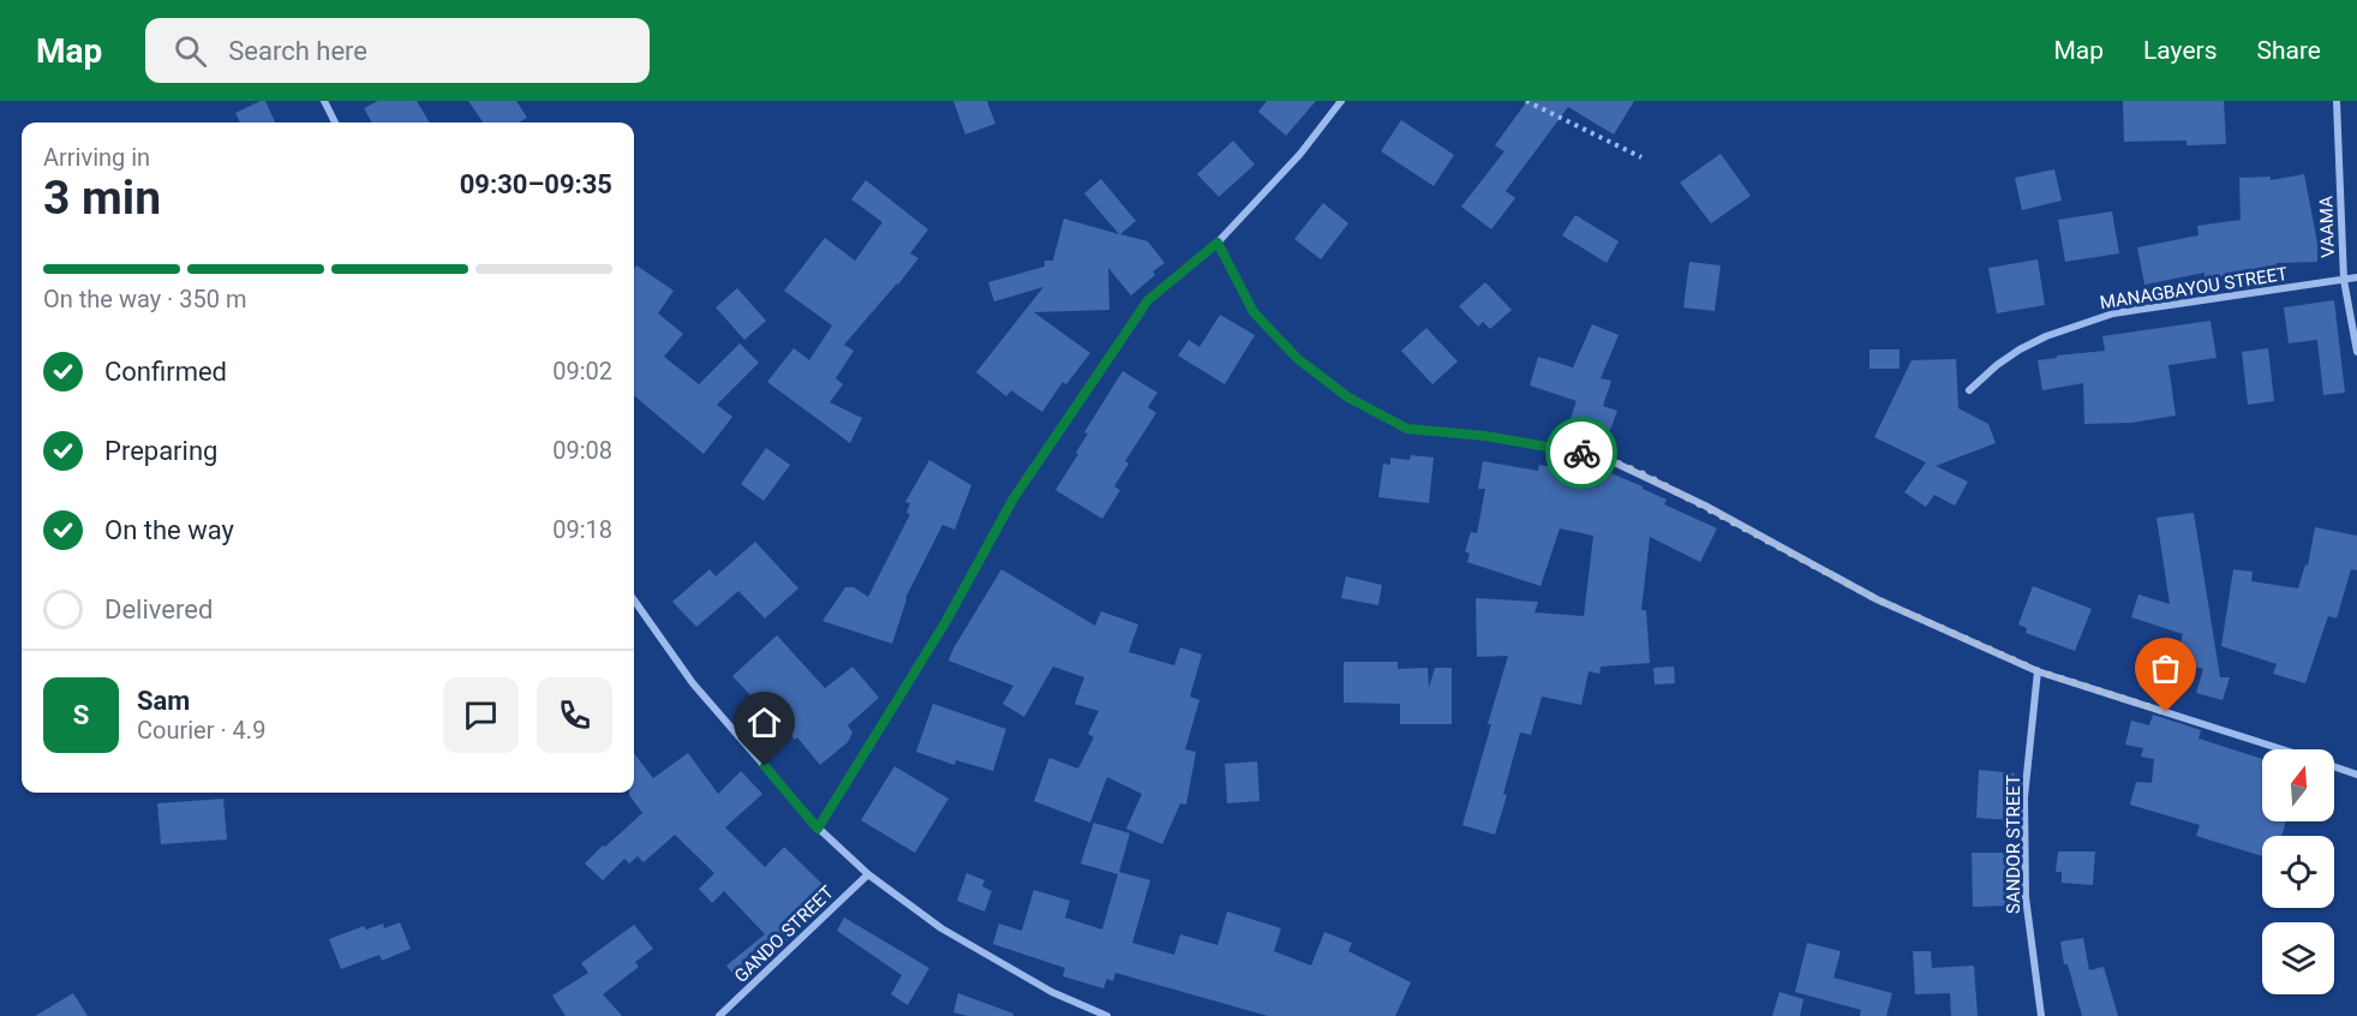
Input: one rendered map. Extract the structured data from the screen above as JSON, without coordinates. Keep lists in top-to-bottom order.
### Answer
{
  "streets": {
    "street": [
      "VAAMA",
      "MANAGBAYOU STREET",
      "SANDOR STREET",
      "GANDO STREET"
    ]
  },
  "crossings": [
    ["VAAMA", "MANAGBAYOU STREET"]
  ],
  "north": "top",
  "page": {
    "header": "Map",
    "search": "Search here",
    "nav": ["Map", "Layers", "Share"],
    "heading": ["3 min", "Arriving in", "09:30–09:35"],
    "panel": ["Sam", "Courier · 4.9"],
    "bar": "On the way · 350 m",
    "list": [
      ["Confirmed", "09:02"],
      ["Preparing", "09:08"],
      ["On the way", "09:18"],
      "Delivered"
    ],
    "round": "S"
  }
}
